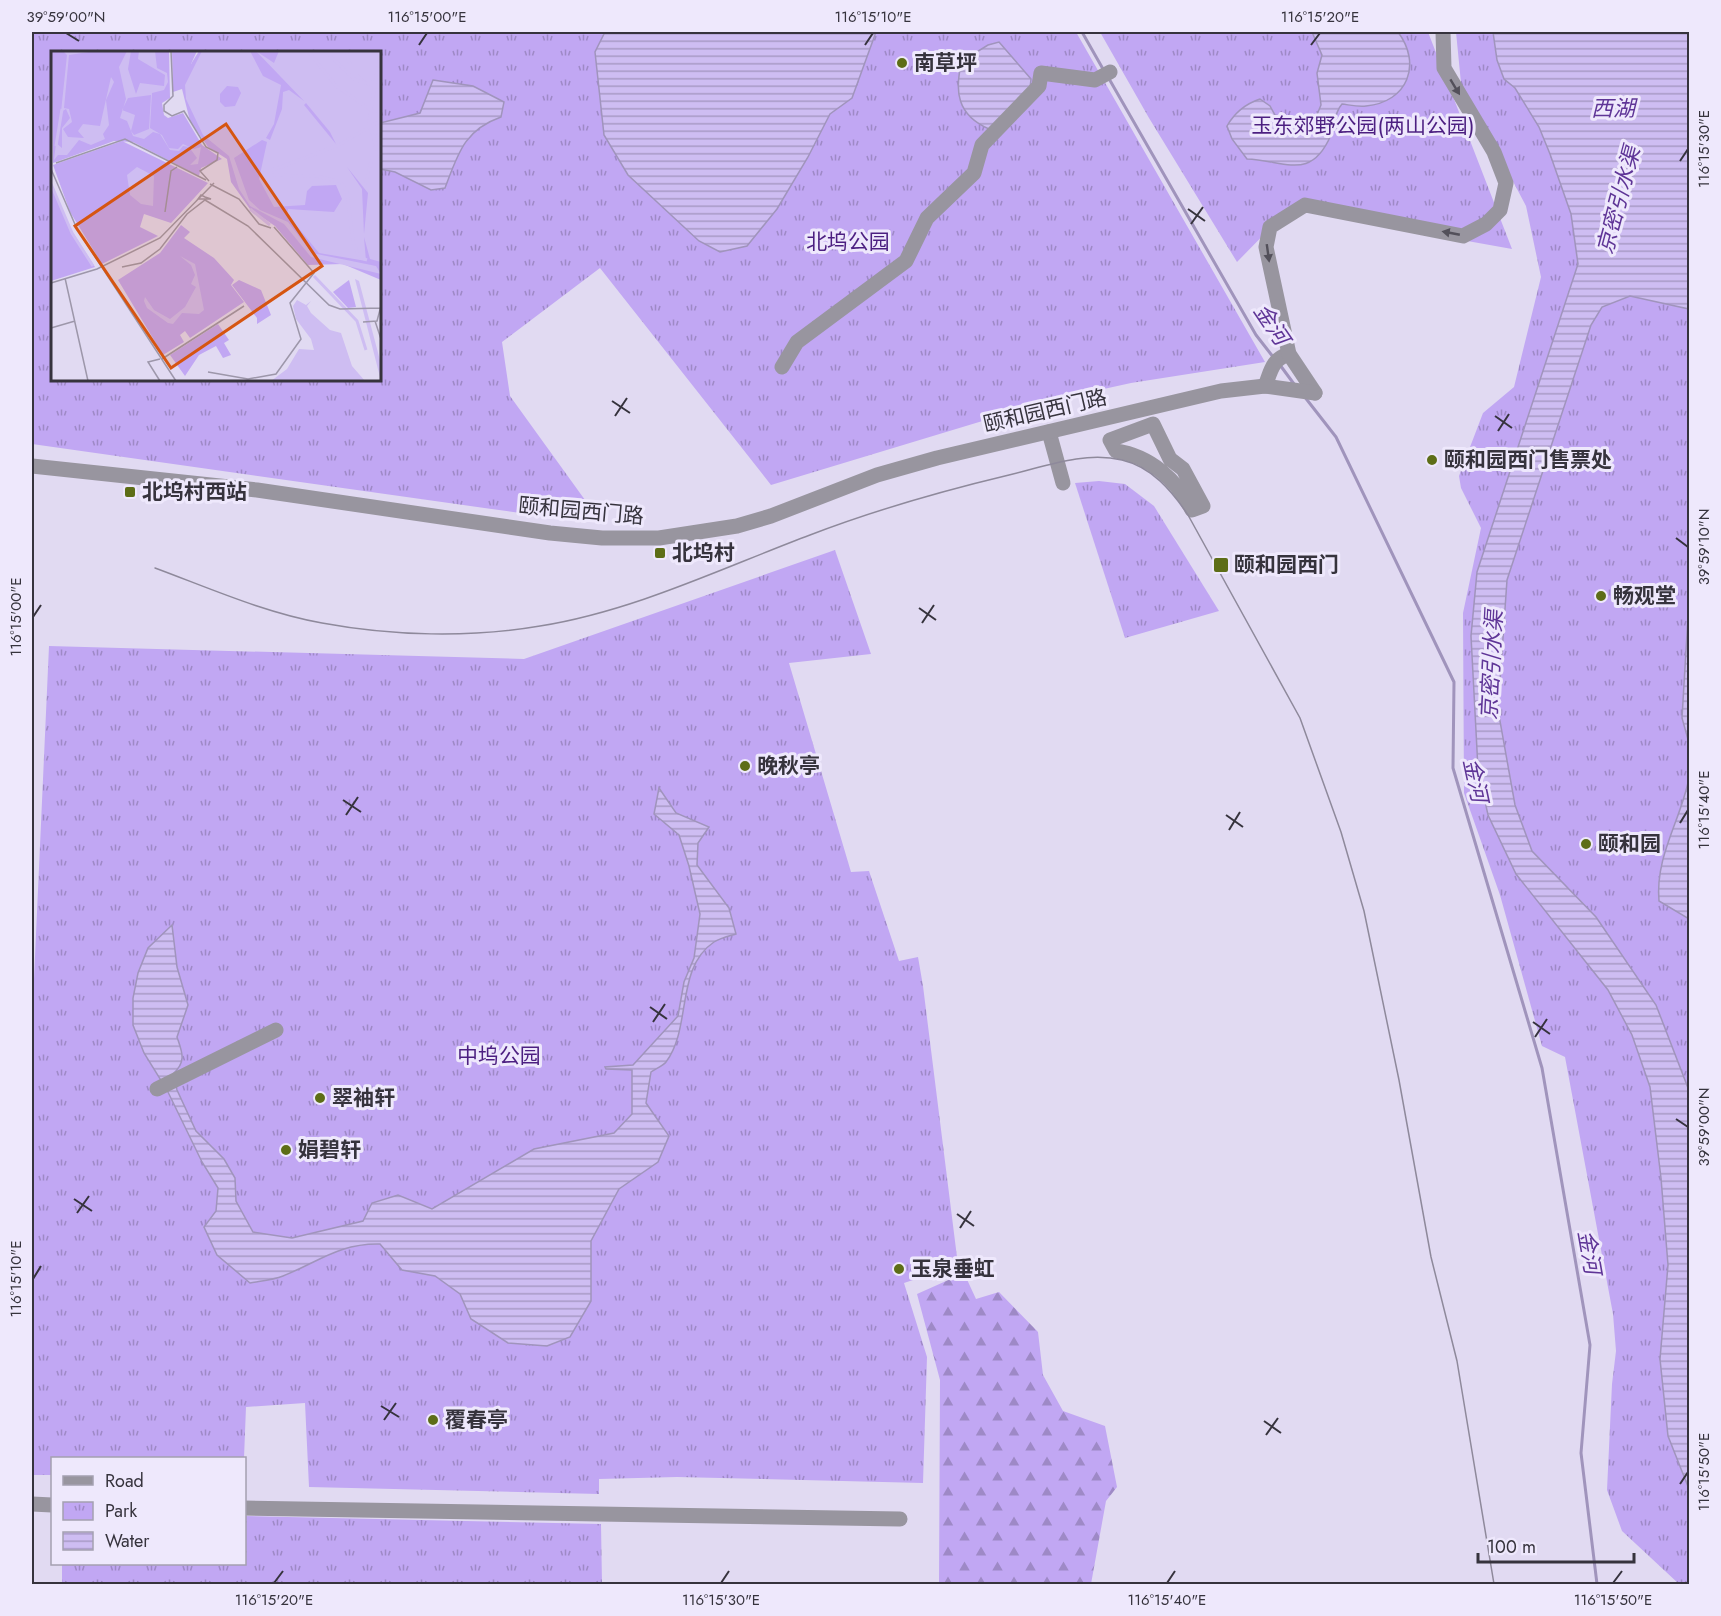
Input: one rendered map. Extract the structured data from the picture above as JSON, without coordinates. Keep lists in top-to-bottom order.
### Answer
{
  "streets": {
    "street": ["颐和园西门路"]
  },
  "water": ["西湖", "京密引水渠", "金河"],
  "parks": ["玉东郊野公园(两山公园)", "北坞公园", "中坞公园"],
  "places": {
    "other": [
      "南草坪",
      "颐和园西门售票处",
      "畅观堂",
      "晚秋亭",
      "颐和园",
      "翠袖轩",
      "娟碧轩",
      "玉泉垂虹",
      "覆春亭"
    ],
    "transit": ["北坞村西站", "北坞村", "颐和园西门"]
  },
  "legend": ["Road", "Park", "Water"],
  "scale_bar": "100 m",
  "coordinates": [
    "39°59'00\"N",
    "116°15'00\"E",
    "116°15'10\"E",
    "116°15'20\"E",
    "116°15'30\"E",
    "39°59'10\"N",
    "116°15'40\"E",
    "116°15'50\"E"
  ]
}
